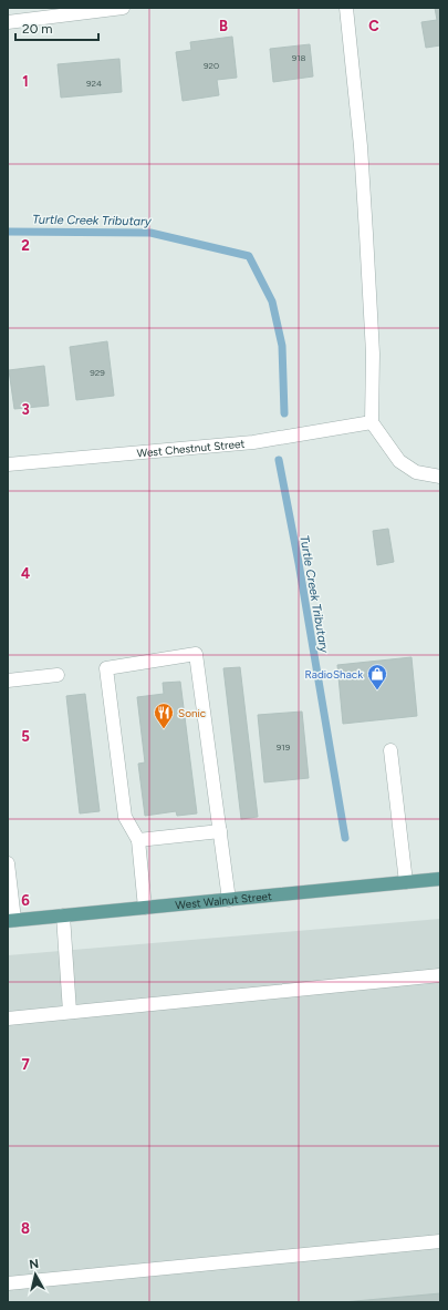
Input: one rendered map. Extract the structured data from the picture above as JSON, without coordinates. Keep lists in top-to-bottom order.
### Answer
{
  "streets": {
    "main road": ["West Walnut Street"],
    "street": ["West Chestnut Street"]
  },
  "water": ["Turtle Creek Tributary"],
  "places": {
    "shop": ["RadioShack"],
    "restaurant": ["Sonic"]
  },
  "house_numbers": [
    "918",
    "920",
    "924",
    "929",
    "919"
  ],
  "scale_bar": "20 m",
  "north": "top",
  "grid": {
    "columns": ["B", "C"],
    "rows": [
      "1",
      "2",
      "3",
      "4",
      "5",
      "6",
      "7",
      "8"
    ]
  }
}
